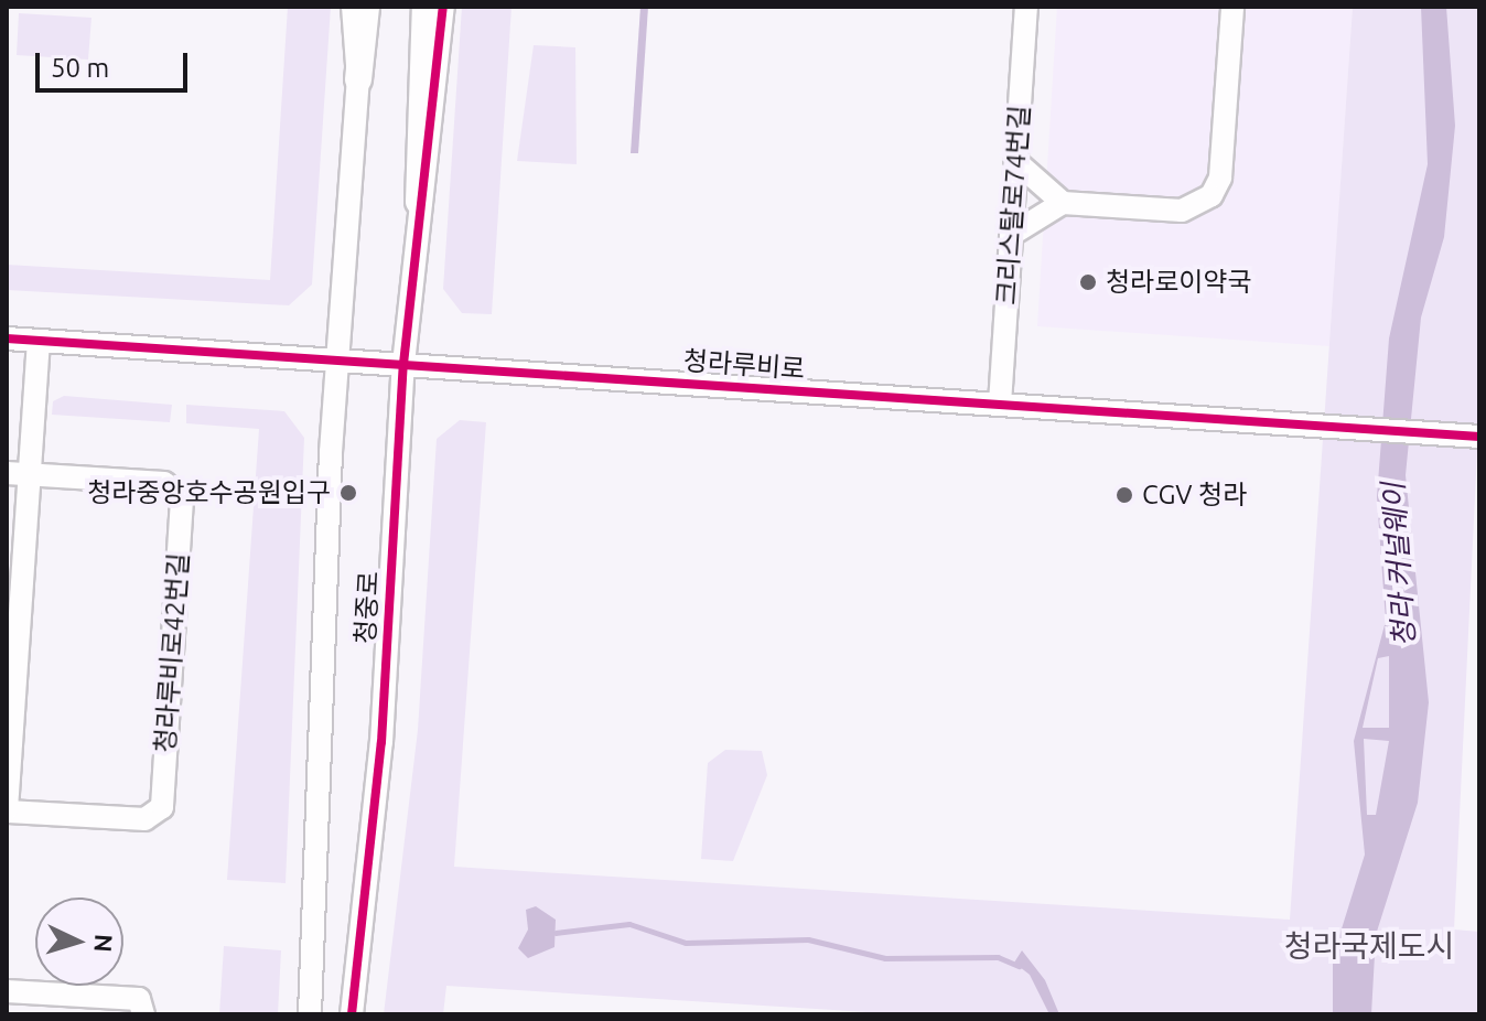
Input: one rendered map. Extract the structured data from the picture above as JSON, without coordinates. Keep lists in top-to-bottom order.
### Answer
{
  "streets": {
    "main road": ["청중로"],
    "street": ["크리스탈로74번길", "청라루비로", "청라루비로42번길"]
  },
  "crossings": [
    ["크리스탈로74번길", "청라루비로"],
    ["청라루비로", "청중로"],
    ["청라루비로", "청라루비로42번길"]
  ],
  "districts": ["청라국제도시"],
  "water": ["청라 커널웨이"],
  "places": ["청라로이약국", "청라중앙호수공원입구", "CGV 청라"],
  "scale_bar": "50 m",
  "north": "right"
}
